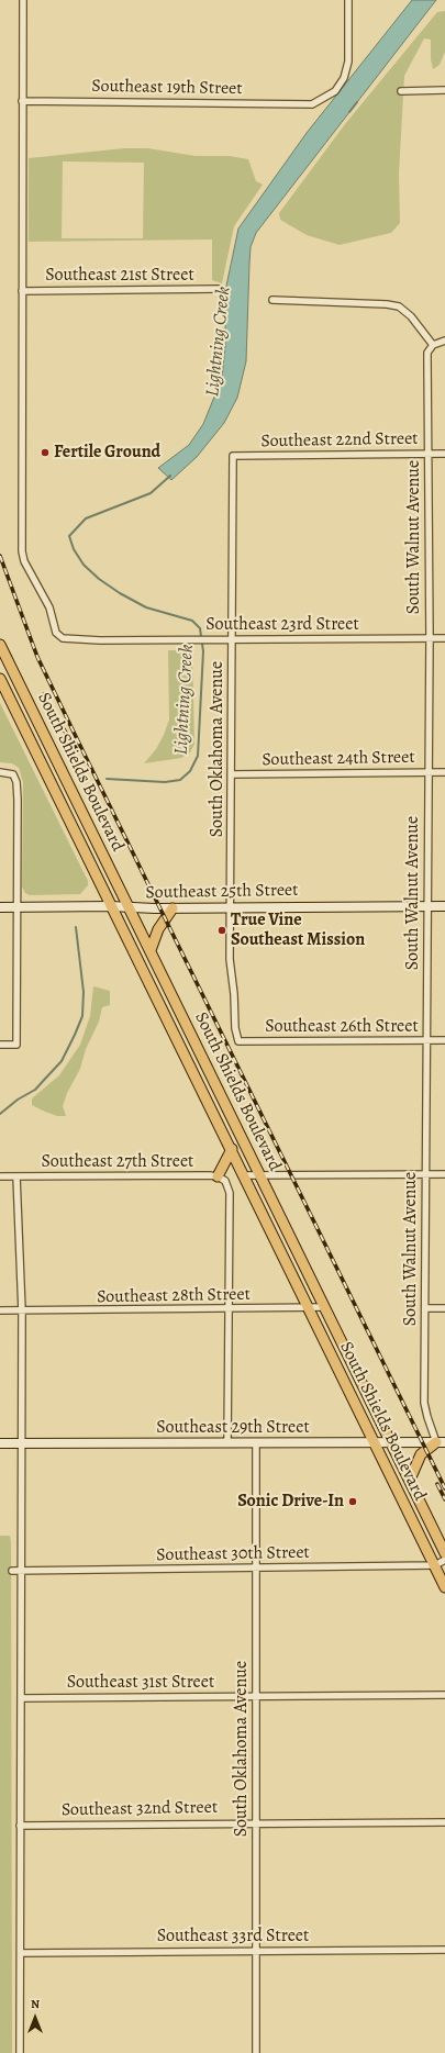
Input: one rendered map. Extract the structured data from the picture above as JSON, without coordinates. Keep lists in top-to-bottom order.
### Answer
{
  "streets": {
    "main road": ["South Shields Boulevard", "Southeast 25th Street", "Southeast 29th Street"],
    "street": [
      "Southeast 19th Street",
      "Southeast 21st Street",
      "Southeast 22nd Street",
      "South Walnut Avenue",
      "Southeast 23rd Street",
      "South Oklahoma Avenue",
      "Southeast 24th Street",
      "Southeast 26th Street",
      "Southeast 27th Street",
      "Southeast 28th Street",
      "Southeast 30th Street",
      "Southeast 31st Street",
      "Southeast 32nd Street",
      "Southeast 33rd Street"
    ]
  },
  "crossings": [
    ["Southeast 21st Street", "Southeast 23rd Street"],
    ["Southeast 22nd Street", "South Walnut Avenue"],
    ["Southeast 22nd Street", "South Oklahoma Avenue"],
    ["South Walnut Avenue", "Southeast 23rd Street"],
    ["South Walnut Avenue", "Southeast 24th Street"],
    ["South Walnut Avenue", "Southeast 25th Street"],
    ["South Walnut Avenue", "Southeast 26th Street"],
    ["South Walnut Avenue", "Southeast 29th Street"],
    ["Southeast 23rd Street", "South Oklahoma Avenue"],
    ["South Oklahoma Avenue", "Southeast 24th Street"],
    ["South Oklahoma Avenue", "Southeast 25th Street"],
    ["South Oklahoma Avenue", "Southeast 26th Street"],
    ["South Oklahoma Avenue", "Southeast 29th Street"],
    ["South Oklahoma Avenue", "Southeast 30th Street"],
    ["South Oklahoma Avenue", "Southeast 31st Street"],
    ["South Oklahoma Avenue", "Southeast 32nd Street"],
    ["South Oklahoma Avenue", "Southeast 33rd Street"],
    ["South Shields Boulevard", "Southeast 25th Street"],
    ["South Shields Boulevard", "Southeast 28th Street"],
    ["South Shields Boulevard", "Southeast 29th Street"],
    ["South Shields Boulevard", "Southeast 30th Street"]
  ],
  "water": ["Lightning Creek"],
  "places": ["Fertile Ground", "True Vine Southeast Mission", "Sonic Drive-In"],
  "north": "top"
}
